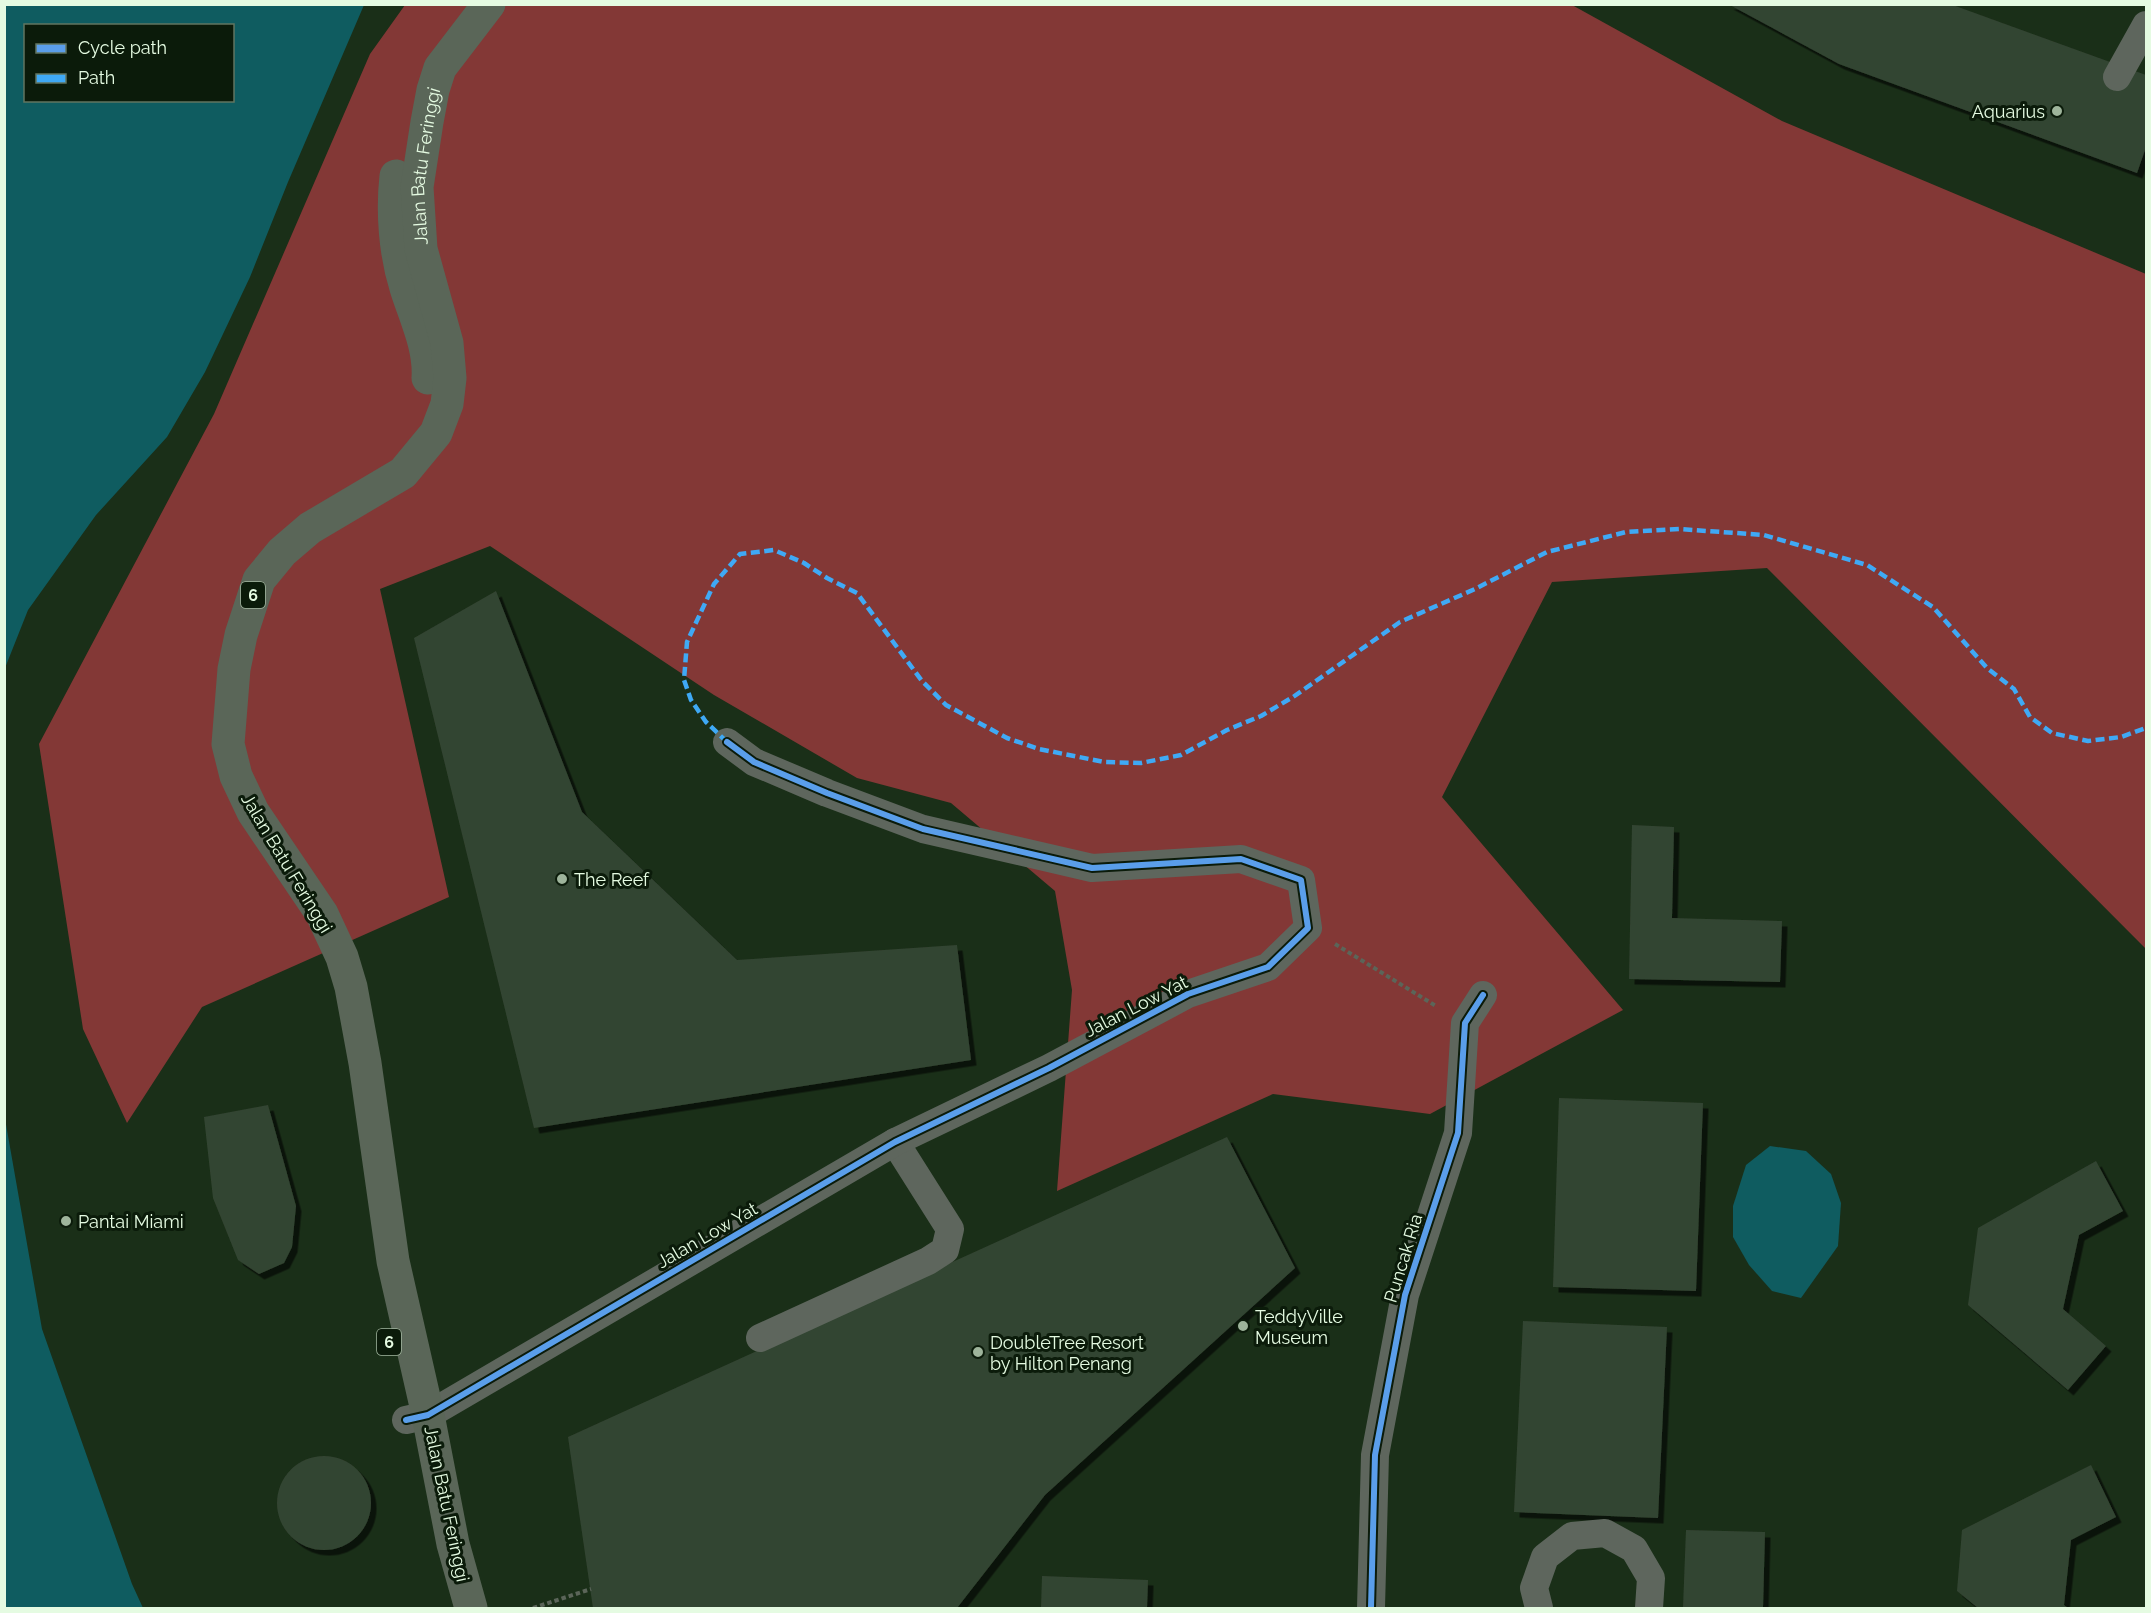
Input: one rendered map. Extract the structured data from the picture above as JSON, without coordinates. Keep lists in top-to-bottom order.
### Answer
{
  "streets": {
    "main road": ["Jalan Batu Feringgi", "6"],
    "street": ["Jalan Low Yat", "Puncak Ria"]
  },
  "crossings": [
    ["Jalan Batu Feringgi", "Jalan Low Yat"]
  ],
  "places": [
    "Aquarius",
    "The Reef",
    "Pantai Miami",
    "TeddyVille Museum",
    "DoubleTree Resort by Hilton Penang"
  ],
  "legend": ["Cycle path", "Path"]
}
